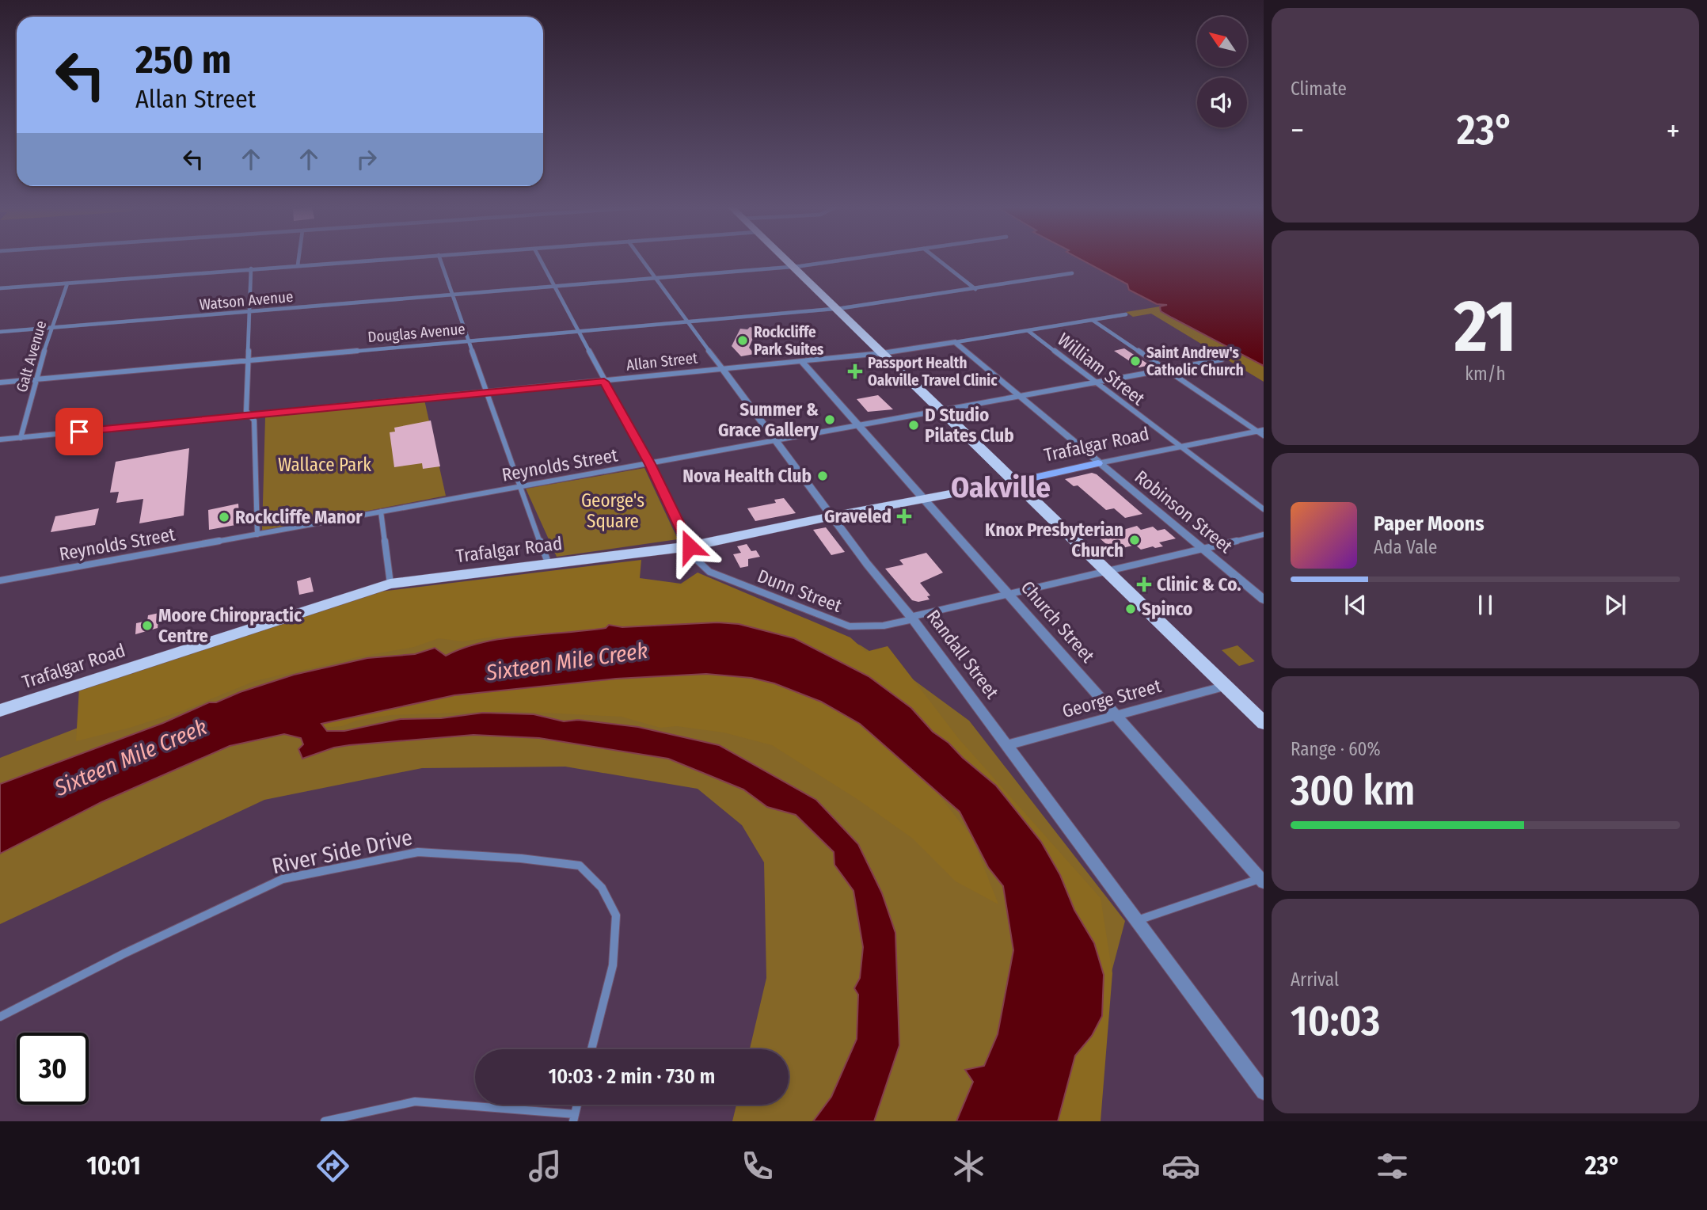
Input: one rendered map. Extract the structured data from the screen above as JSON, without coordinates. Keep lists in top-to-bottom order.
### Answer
{
  "streets": {
    "main road": ["Trafalgar Road"],
    "street": [
      "Watson Avenue",
      "Douglas Avenue",
      "Galt Avenue",
      "Allan Street",
      "William Street",
      "Reynolds Street",
      "Robinson Street",
      "Dunn Street",
      "Church Street",
      "Randall Street",
      "George Street",
      "River Side Drive"
    ]
  },
  "crossings": [
    ["Watson Avenue", "Galt Avenue"],
    ["Watson Avenue", "Dunn Street"],
    ["Watson Avenue", "Randall Street"],
    ["Douglas Avenue", "Galt Avenue"],
    ["Douglas Avenue", "Dunn Street"],
    ["Douglas Avenue", "Randall Street"],
    ["Galt Avenue", "Allan Street"],
    ["Allan Street", "William Street"],
    ["Allan Street", "Robinson Street"],
    ["Allan Street", "Dunn Street"],
    ["Allan Street", "Church Street"],
    ["Allan Street", "Randall Street"],
    ["William Street", "Trafalgar Road"],
    ["William Street", "Reynolds Street"],
    ["Trafalgar Road", "Robinson Street"],
    ["Trafalgar Road", "Dunn Street"],
    ["Trafalgar Road", "Church Street"],
    ["Trafalgar Road", "Randall Street"],
    ["Reynolds Street", "Robinson Street"],
    ["Reynolds Street", "Dunn Street"],
    ["Reynolds Street", "Church Street"],
    ["Reynolds Street", "Randall Street"],
    ["Robinson Street", "Dunn Street"],
    ["Dunn Street", "Church Street"],
    ["Dunn Street", "Randall Street"],
    ["Church Street", "George Street"],
    ["Randall Street", "George Street"]
  ],
  "districts": ["Oakville"],
  "water": ["Sixteen Mile Creek"],
  "parks": ["Wallace Park", "George's Square"],
  "places": {
    "other": [
      "Rockcliffe Park Suites",
      "Saint Andrew's Catholic Church",
      "Summer & Grace Gallery",
      "D Studio Pilates Club",
      "Nova Health Club",
      "Rockcliffe Manor",
      "Knox Presbyterian Church",
      "Spinco",
      "Moore Chiropractic Centre"
    ],
    "health": ["Passport Health Oakville Travel Clinic", "Graveled", "Clinic & Co."]
  },
  "north": "top left",
  "page": {
    "tile": [
      "Climate",
      ["21", "km/h"],
      ["Range · 60%", "300 km"],
      ["Arrival", "10:03"]
    ],
    "turn": ["250 m", "Allan Street"],
    "heat": ["−", "23°", "+"],
    "song": ["Paper Moons", "Ada Vale"],
    "limit": "30",
    "trip": "10:03 · 2 min · 730 m",
    "tabs": ["10:01", "23°"]
  }
}
